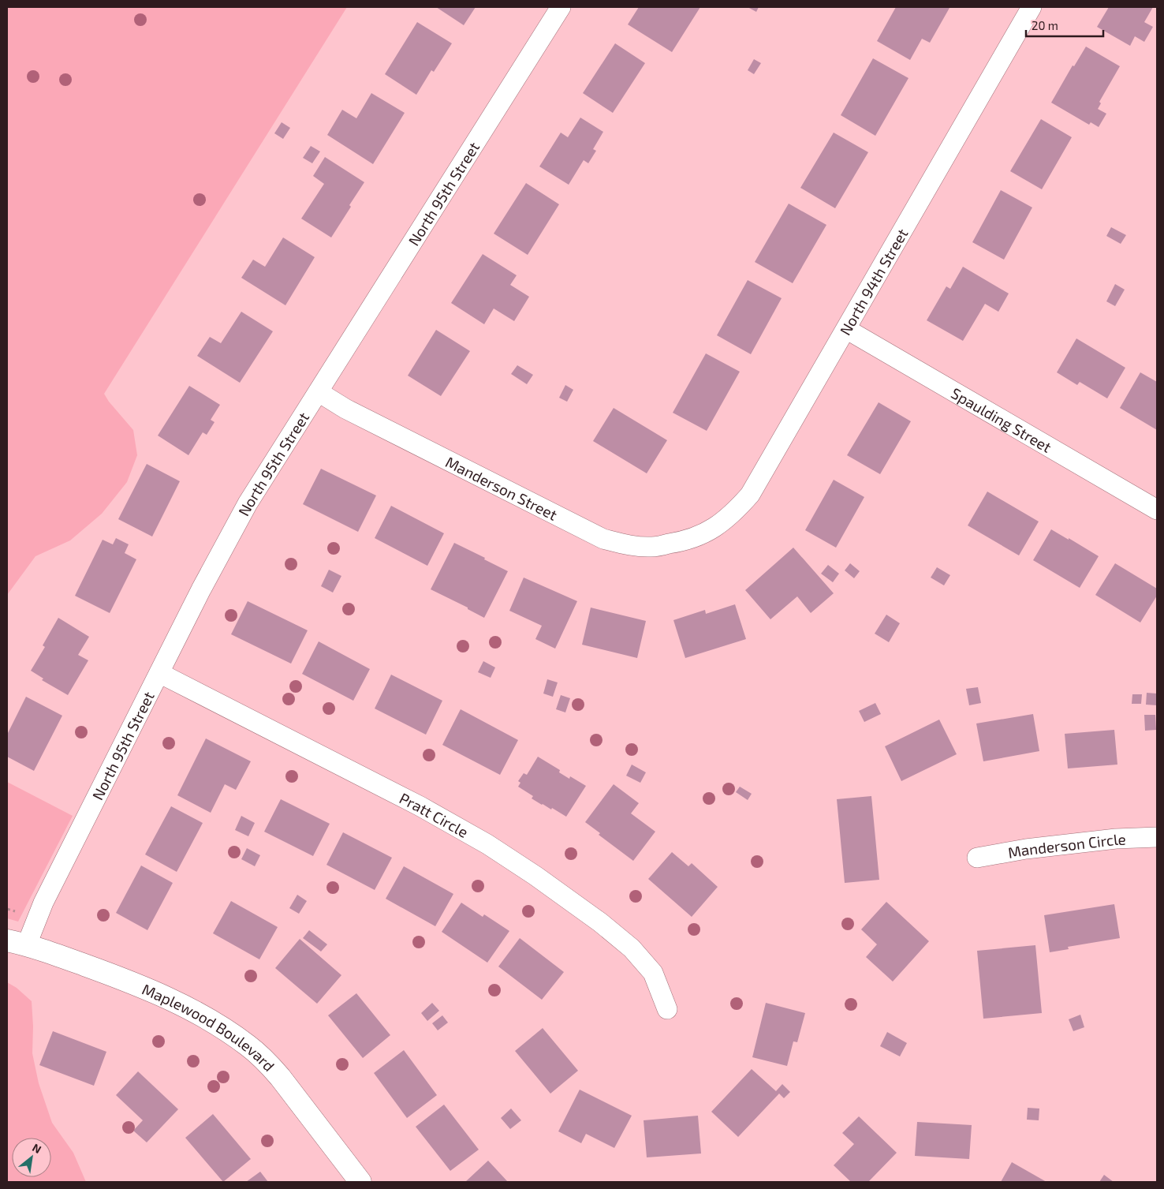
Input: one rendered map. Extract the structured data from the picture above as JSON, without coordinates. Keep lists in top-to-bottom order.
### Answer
{
  "streets": {
    "street": [
      "North 95th Street",
      "North 94th Street",
      "Spaulding Street",
      "Manderson Street",
      "Pratt Circle",
      "Manderson Circle",
      "Maplewood Boulevard"
    ]
  },
  "crossings": [
    ["North 95th Street", "Manderson Street"],
    ["North 95th Street", "Pratt Circle"],
    ["North 95th Street", "Maplewood Boulevard"],
    ["North 94th Street", "Spaulding Street"],
    ["North 94th Street", "Manderson Street"]
  ],
  "scale_bar": "20 m",
  "north": "top right"
}
